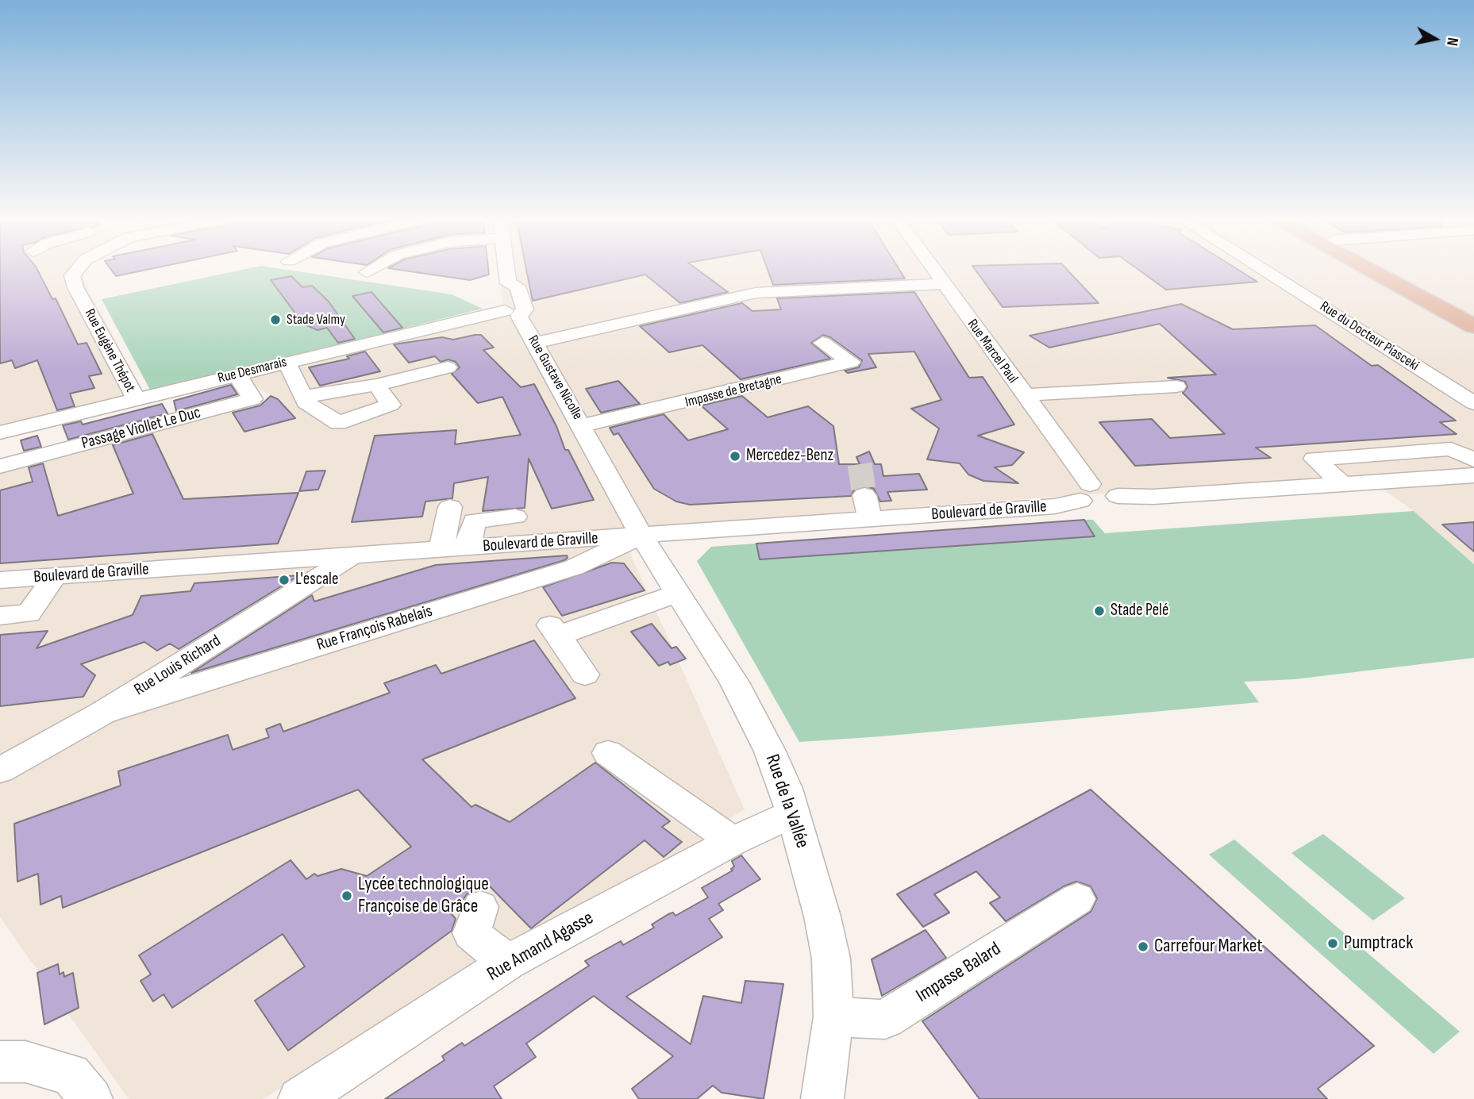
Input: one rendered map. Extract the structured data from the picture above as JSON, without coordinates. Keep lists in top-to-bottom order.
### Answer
{
  "streets": {
    "street": [
      "Rue du Docteur Piasceki",
      "Rue Eugène Thépot",
      "Rue Marcel Paul",
      "Rue Desmarais",
      "Rue Gustave Nicolle",
      "Impasse de Bretagne",
      "Passage Viollet Le Duc",
      "Boulevard de Graville",
      "Rue François Rabelais",
      "Rue Louis Richard",
      "Rue de la Vallée",
      "Rue Amand Agasse",
      "Impasse Balard"
    ]
  },
  "crossings": [
    ["Rue Eugène Thépot", "Rue Desmarais"],
    ["Rue Marcel Paul", "Boulevard de Graville"],
    ["Rue Desmarais", "Rue Gustave Nicolle"],
    ["Rue Desmarais", "Passage Viollet Le Duc"],
    ["Rue Gustave Nicolle", "Impasse de Bretagne"],
    ["Rue Gustave Nicolle", "Boulevard de Graville"],
    ["Rue Gustave Nicolle", "Rue François Rabelais"],
    ["Rue Gustave Nicolle", "Rue de la Vallée"],
    ["Boulevard de Graville", "Rue François Rabelais"],
    ["Boulevard de Graville", "Rue Louis Richard"],
    ["Boulevard de Graville", "Rue de la Vallée"],
    ["Rue François Rabelais", "Rue Louis Richard"],
    ["Rue François Rabelais", "Rue de la Vallée"],
    ["Rue de la Vallée", "Rue Amand Agasse"],
    ["Rue de la Vallée", "Impasse Balard"]
  ],
  "places": [
    "Stade Valmy",
    "Mercedez-Benz",
    "L'escale",
    "Stade Pelé",
    "Lycée technologique Françoise de Grâce",
    "Pumptrack",
    "Carrefour Market"
  ],
  "north": "right"
}
